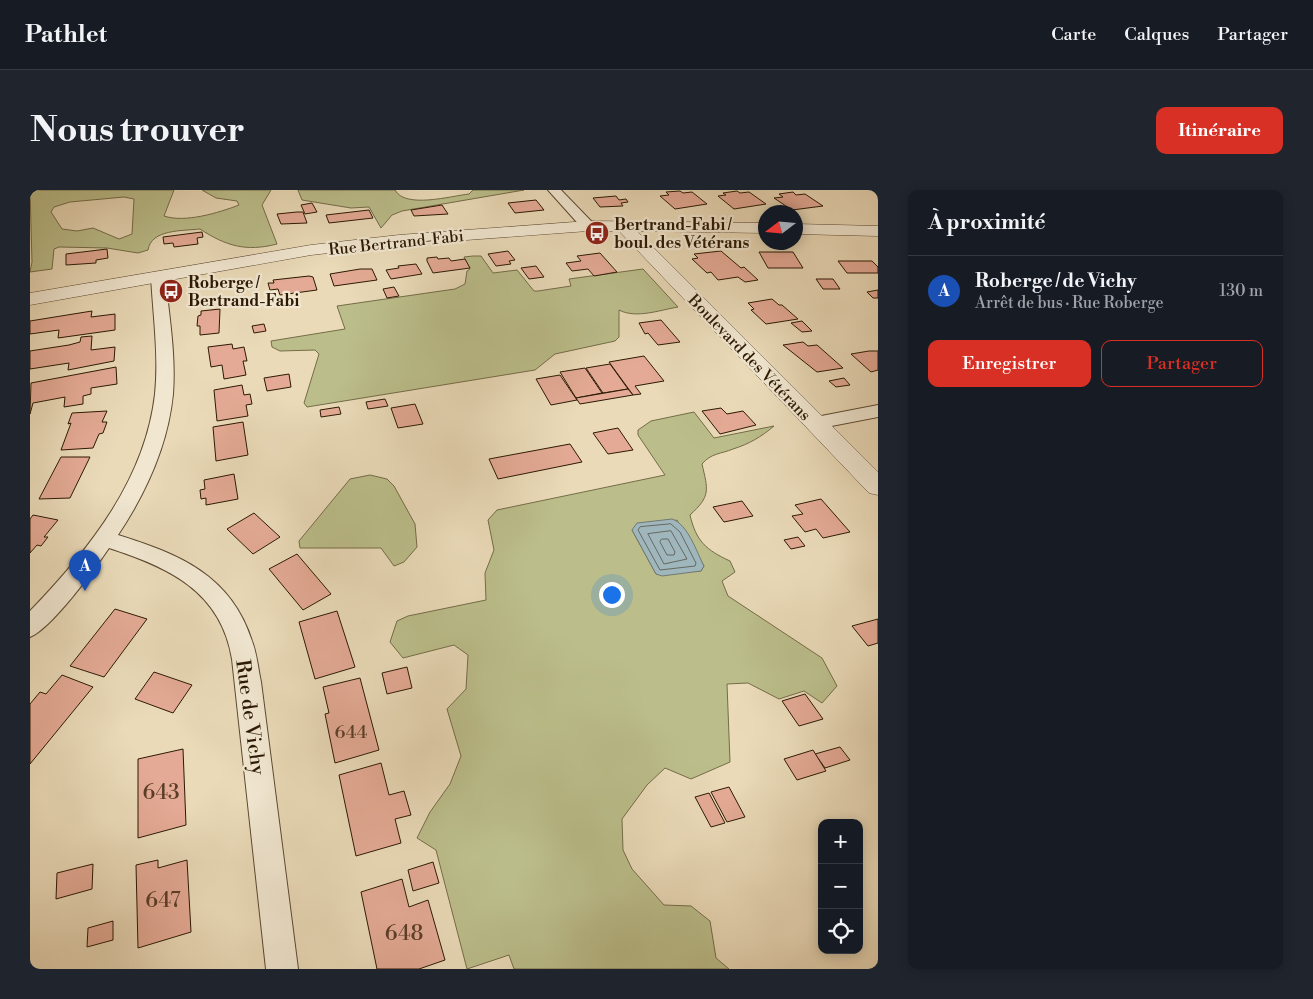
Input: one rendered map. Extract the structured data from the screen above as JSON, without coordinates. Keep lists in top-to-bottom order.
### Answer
{
  "streets": {
    "street": ["Rue Bertrand-Fabi", "Boulevard des Vétérans", "Rue de Vichy"]
  },
  "crossings": [
    ["Rue Bertrand-Fabi", "Boulevard des Vétérans"]
  ],
  "places": {
    "bus stop": ["Bertrand-Fabi / boul. des Vétérans", "Roberge / Bertrand-Fabi"]
  },
  "house_numbers": [
    "644",
    "643",
    "647",
    "648"
  ],
  "north": "left",
  "page": {
    "header": "Pathlet",
    "nav": ["Carte", "Calques", "Partager"],
    "buttons": [
      "Itinéraire",
      ["Enregistrer", "Partager"]
    ],
    "title": "Nous trouver",
    "heading": "À proximité",
    "list": [
      {
        "mark": "A",
        "name": "Roberge / de Vichy",
        "note": "Arrêt de bus · Rue Roberge",
        "value": "130 m"
      }
    ],
    "pins": "A",
    "map_buttons": ["+", "−"]
  }
}
